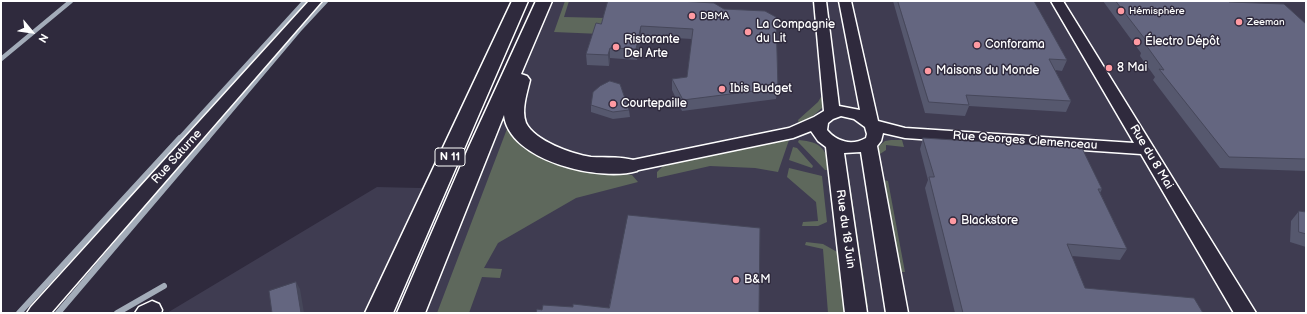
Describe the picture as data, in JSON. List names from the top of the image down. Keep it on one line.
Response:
{"streets":{"highway":["N 11"],"street":["Rue Georges Clemenceau","Rue Saturne","Rue du 8 Mai","Rue du 18 Juin"]},"crossings":[["Rue Georges Clemenceau","Rue du 8 Mai"],["Rue Georges Clemenceau","Rue du 18 Juin"]],"places":["Hémisphère","DBMA","Zeeman","La Compagnie du Lit","Électro Dépôt","Conforama","Ristorante Del Arte","8 Mai","Maisons du Monde","Ibis Budget","Courtepaille","Blackstore","B&M"],"north":"bottom right"}
